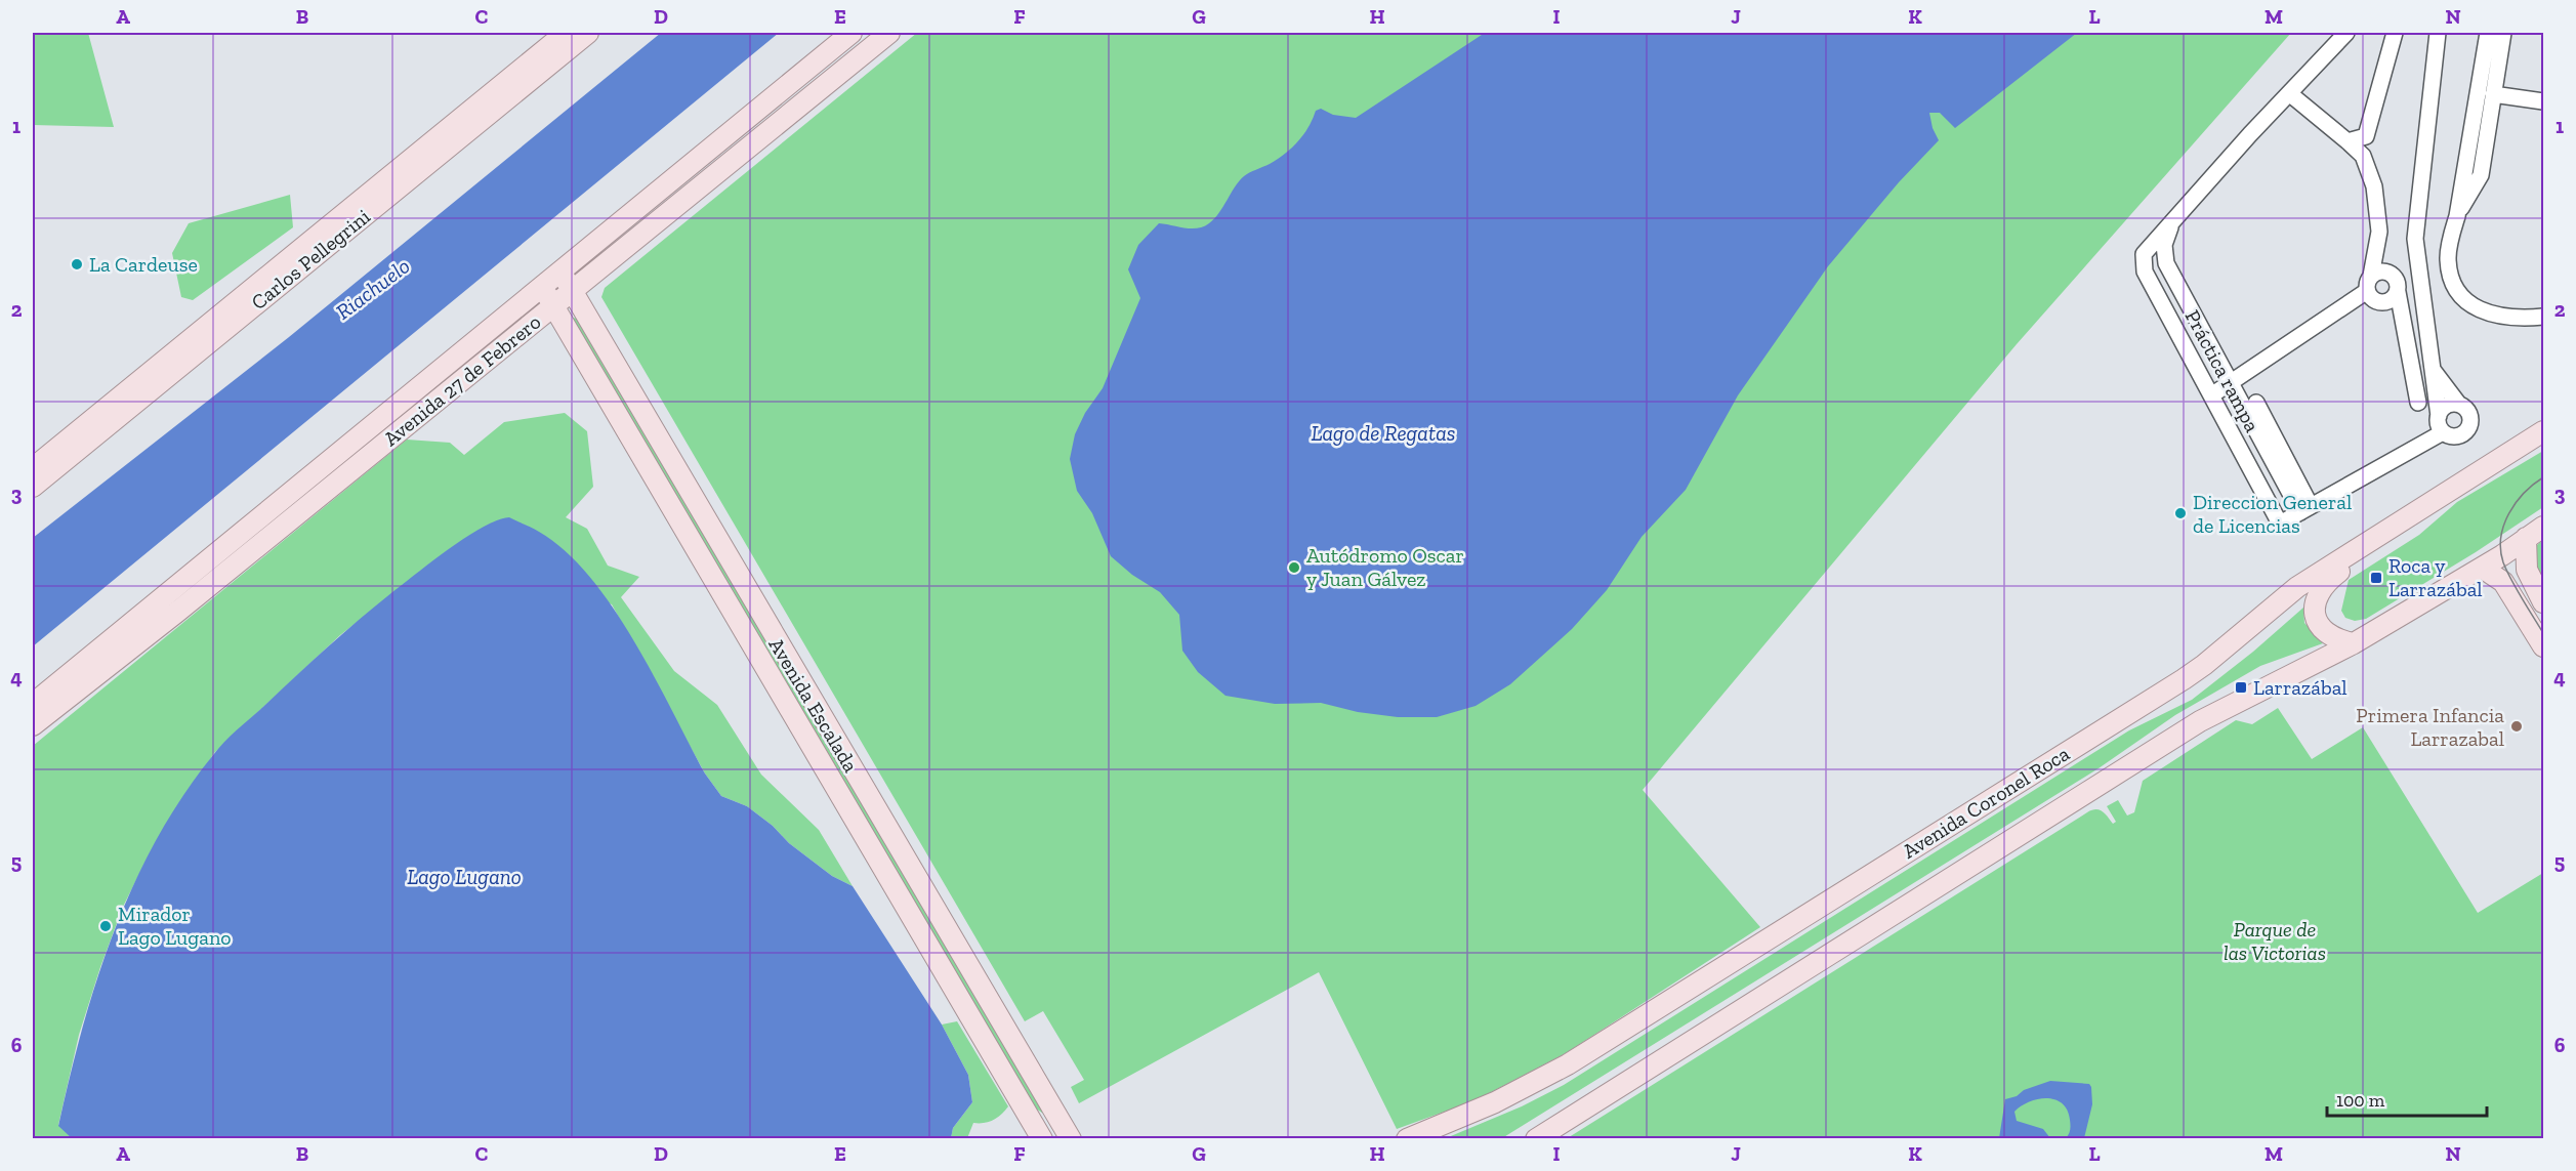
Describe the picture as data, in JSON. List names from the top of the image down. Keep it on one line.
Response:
{"streets":{"main road":["Carlos Pellegrini","Avenida 27 de Febrero","Avenida Escalada","Avenida Coronel Roca"],"street":["Práctica rampa"]},"crossings":[["Avenida 27 de Febrero","Avenida Escalada"]],"water":["Riachuelo","Lago de Regatas","Lago Lugano"],"parks":["Parque de las Victorias"],"places":{"other":["La Cardeuse","Direccion General de Licencias","Autódromo Oscar y Juan Gálvez","Primera Infancia Larrazabal","Mirador Lago Lugano"],"transit":["Roca y Larrazábal","Larrazábal"]},"scale_bar":"100 m","grid":{"columns":["A","B","C","D","E","F","G","H","I","J","K","L","M","N"],"rows":["1","2","3","4","5","6"]}}
